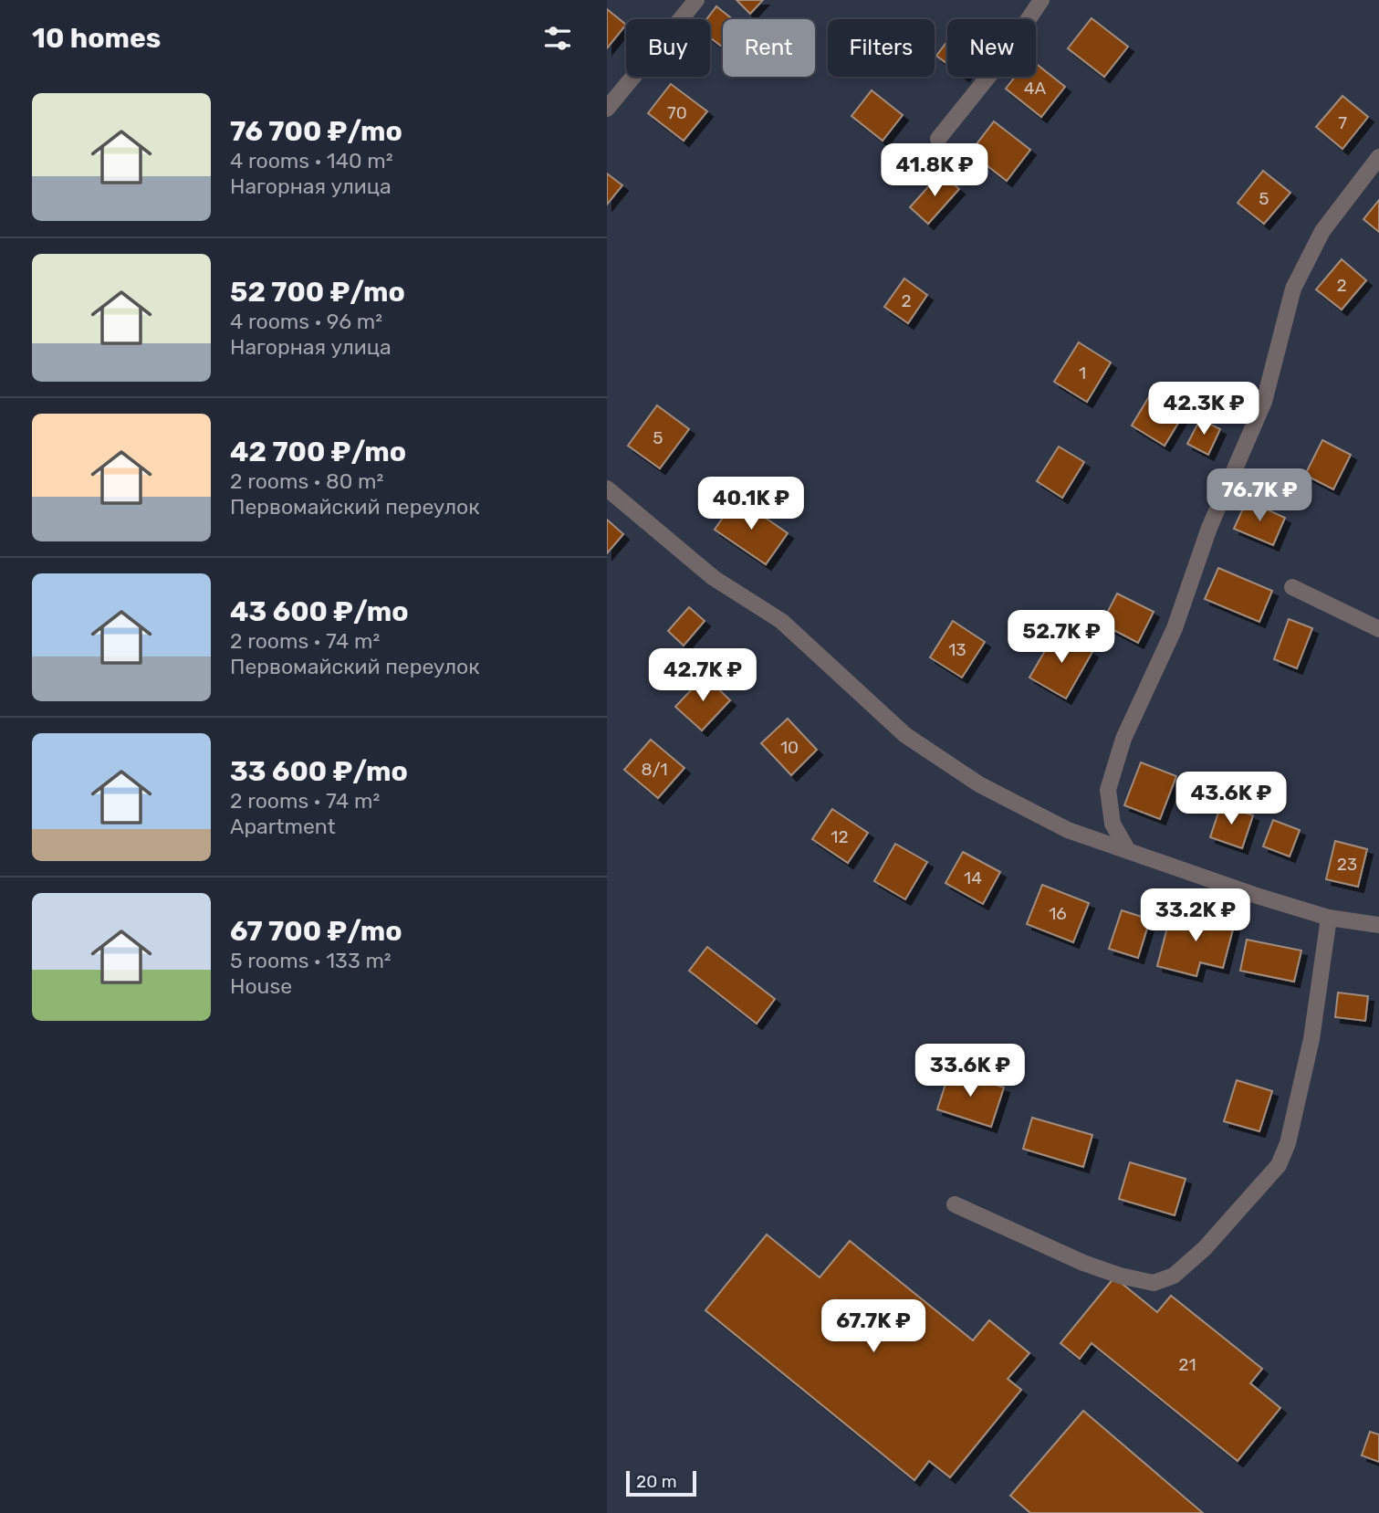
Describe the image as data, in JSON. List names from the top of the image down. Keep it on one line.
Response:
{"house_numbers":["4А","70","7","5","2","2","1","5","13","10","8/1","12","23","14","16","21"],"scale_bar":"20 m","page":{"heading":"10 homes","chip":["Buy","Rent","Filters","New"],"list":[{"name":"76 700 ₽/mo","note":"4 rooms · 140 m² · Нагорная улица"},{"name":"52 700 ₽/mo","note":"4 rooms · 96 m² · Нагорная улица"},{"name":"42 700 ₽/mo","note":"2 rooms · 80 m² · Первомайский переулок"},{"name":"43 600 ₽/mo","note":"2 rooms · 74 m² · Первомайский переулок"},{"name":"33 600 ₽/mo","note":"2 rooms · 74 m² · Apartment"},{"name":"67 700 ₽/mo","note":"5 rooms · 133 m² · House"}],"price":["41.8K ₽","42.3K ₽","76.7K ₽","40.1K ₽","52.7K ₽","42.7K ₽","43.6K ₽","33.2K ₽","33.6K ₽","67.7K ₽"],"scale":"20 m"}}
